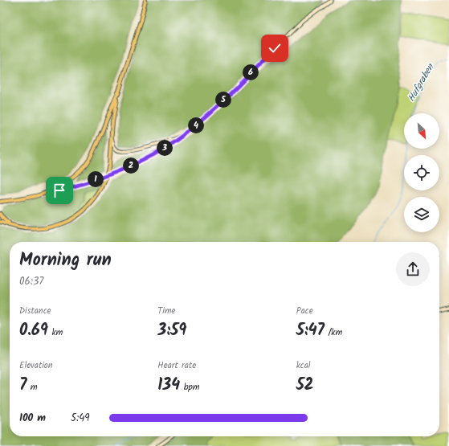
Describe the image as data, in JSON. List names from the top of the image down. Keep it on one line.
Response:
{"water":["Hufgraben"],"north":"bottom right","page":{"pins":["6","5","4","3","2","1"],"heading":["Morning run","06:37"],"stats":[["Distance","0.69 km"],["Time","3:59"],["Pace","5:47 /km"],["Elevation","7 m"],["Heart rate","134 bpm"],["kcal","52"]],"list":[{"name":"100 m","note":"5:49"}]}}
